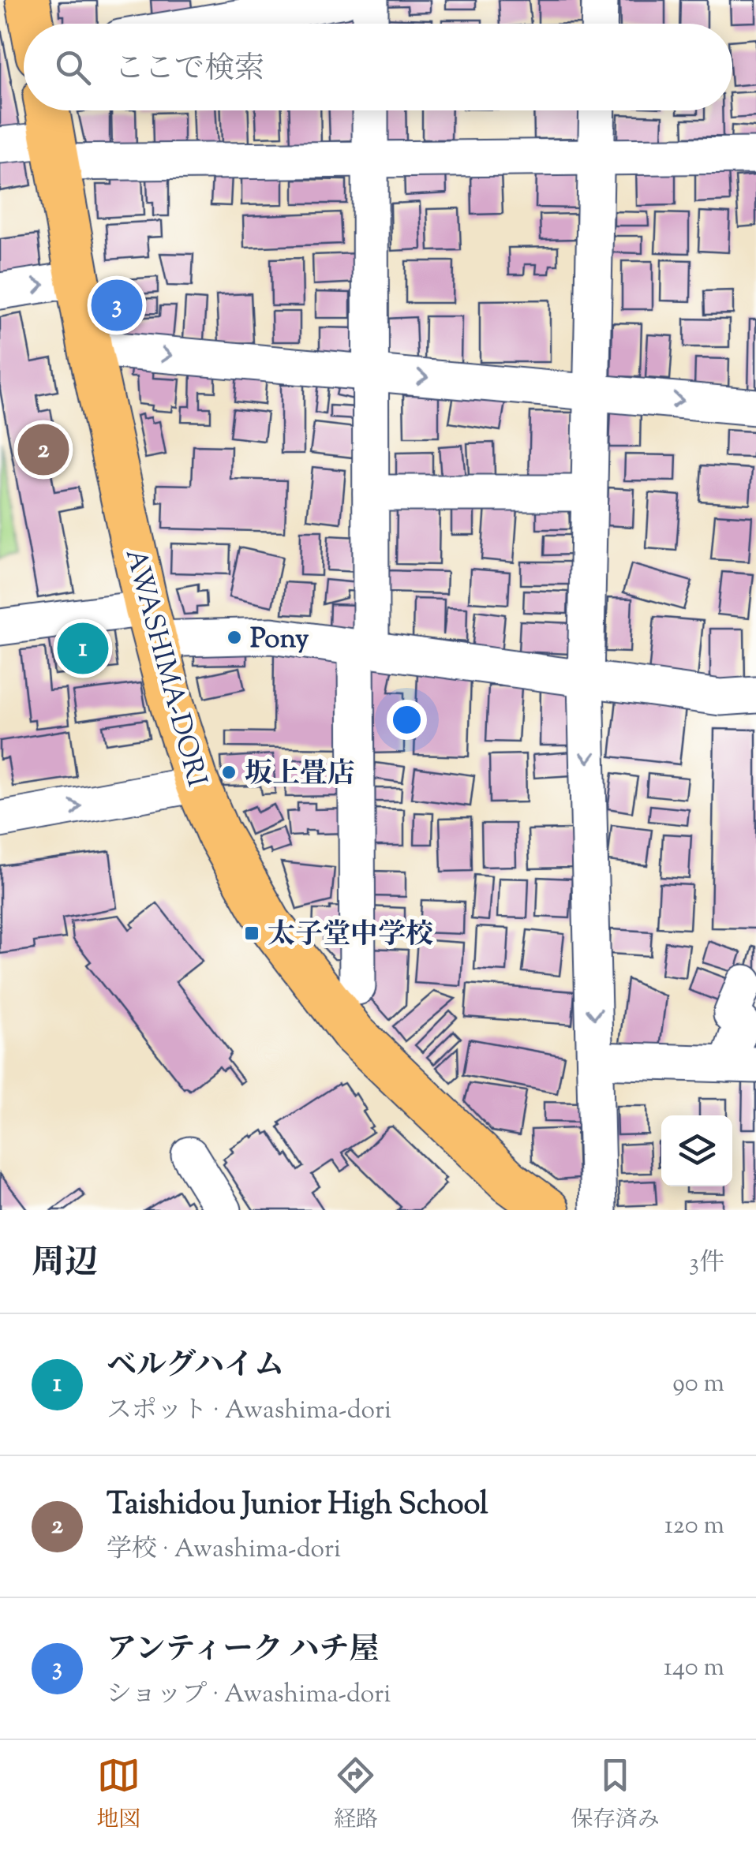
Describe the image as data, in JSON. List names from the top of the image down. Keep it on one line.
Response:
{"streets":{"main road":["AWASHIMA-DORI"]},"places":{"other":["Pony","坂上畳店"],"transit":["太子堂中学校"]},"page":{"search":"ここで検索","pins":["3","2","1"],"heading":["周辺","3件"],"list":[{"mark":"1","name":"ベルグハイム","note":"スポット · Awashima-dori","value":"90 m"},{"mark":"2","name":"Taishidou Junior High School","note":"学校 · Awashima-dori","value":"120 m"},{"mark":"3","name":"アンティーク ハチ屋","note":"ショップ · Awashima-dori","value":"140 m"}],"nav":["地図","経路","保存済み"]}}
